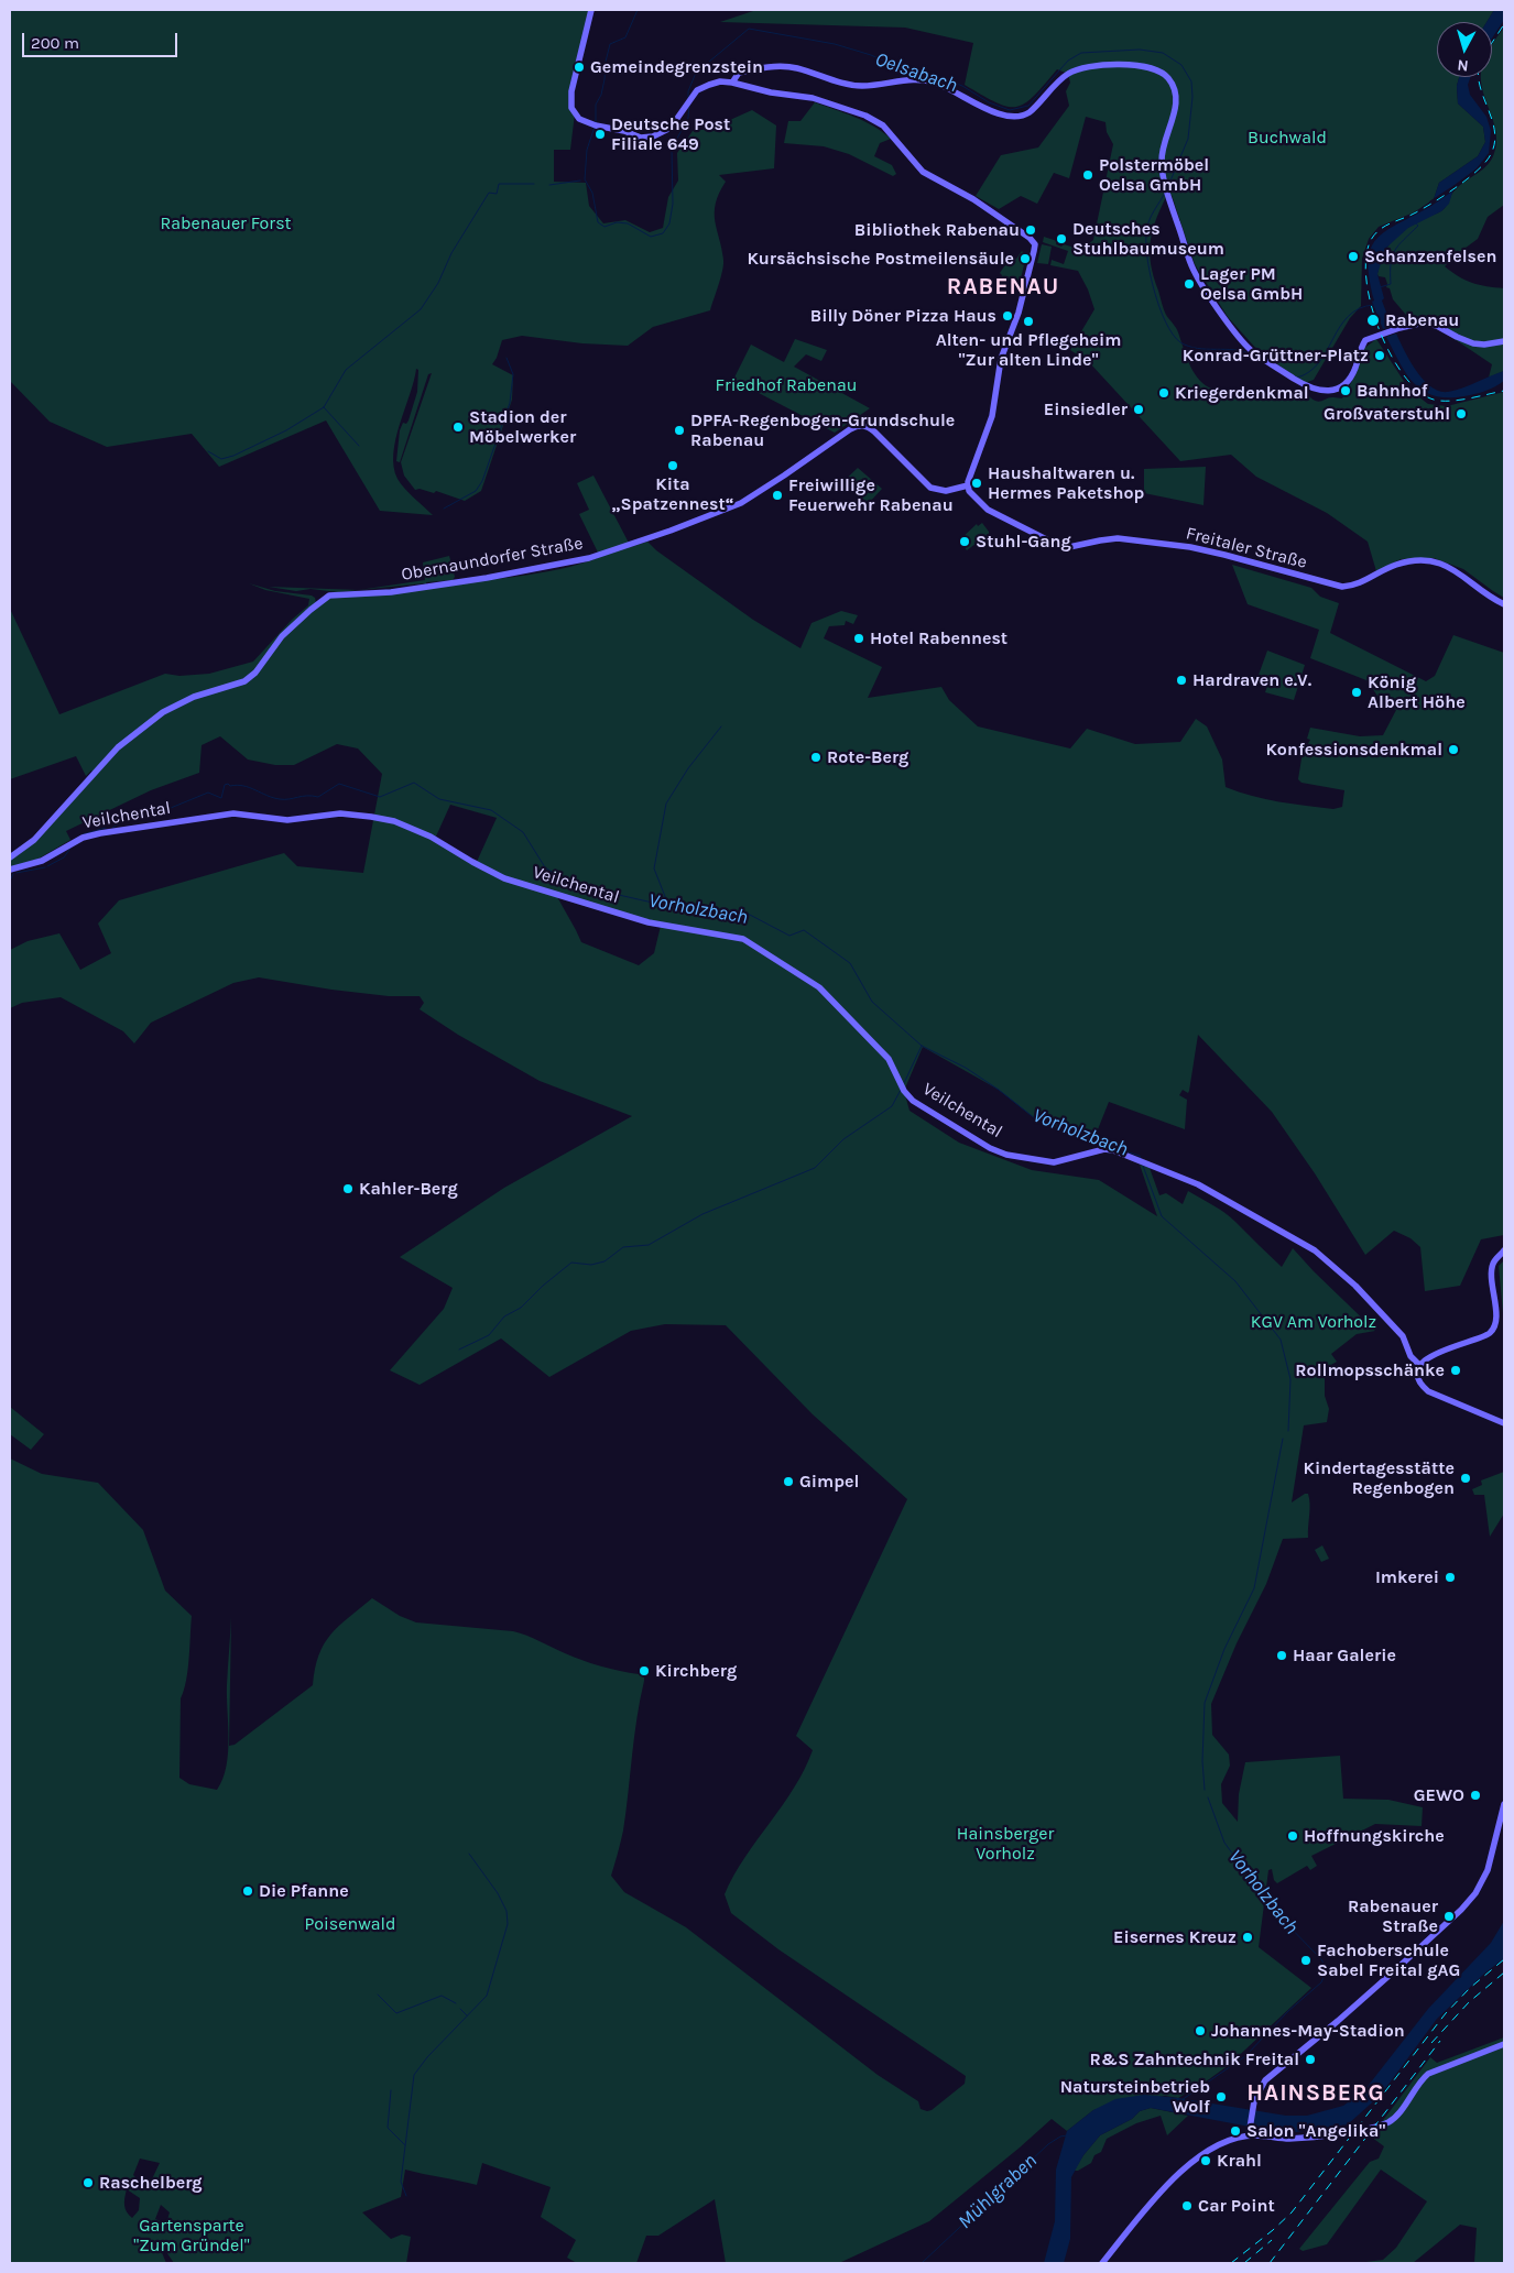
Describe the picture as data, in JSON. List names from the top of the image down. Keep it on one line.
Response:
{"streets":{"street":["Freitaler Straße","Obernaundorfer Straße","Veilchental"]},"crossings":[["Freitaler Straße","Obernaundorfer Straße"]],"districts":["RABENAU","HAINSBERG"],"water":["Oelsabach","Vorholzbach","Mühlgraben"],"parks":["Buchwald","Rabenauer Forst","Friedhof Rabenau","KGV Am Vorholz","Hainsberger Vorholz","Poisenwald","Gartensparte \"Zum Gründel\""],"places":["Gemeindegrenzstein","Deutsche Post Filiale 649","Polstermöbel Oelsa GmbH","Bibliothek Rabenau","Deutsches Stuhlbaumuseum","Schanzenfelsen","Kursächsische Postmeilensäule","Lager PM Oelsa GmbH","Billy Döner Pizza Haus","Rabenau","Alten- und Pflegeheim \"Zur alten Linde\"","Konrad-Grüttner-Platz","Bahnhof","Kriegerdenkmal","Einsiedler","Großvaterstuhl","Stadion der Möbelwerker","DPFA-Regenbogen-Grundschule Rabenau","Kita „Spatzennest“","Haushaltwaren u. Hermes Paketshop","Freiwillige Feuerwehr Rabenau","Stuhl-Gang","Hotel Rabennest","Hardraven e.V.","König Albert Höhe","Konfessionsdenkmal","Rote-Berg","Kahler-Berg","Rollmopsschänke","Kindertagesstätte Regenbogen","Gimpel","Imkerei","Haar Galerie","Kirchberg","GEWO","Hoffnungskirche","Die Pfanne","Rabenauer Straße","Eisernes Kreuz","Fachoberschule Sabel Freital gAG","Johannes-May-Stadion","R&S Zahntechnik Freital","Natursteinbetrieb Wolf","Salon \"Angelika\"","Krahl","Raschelberg","Car Point"],"scale_bar":"200 m","north":"bottom"}
